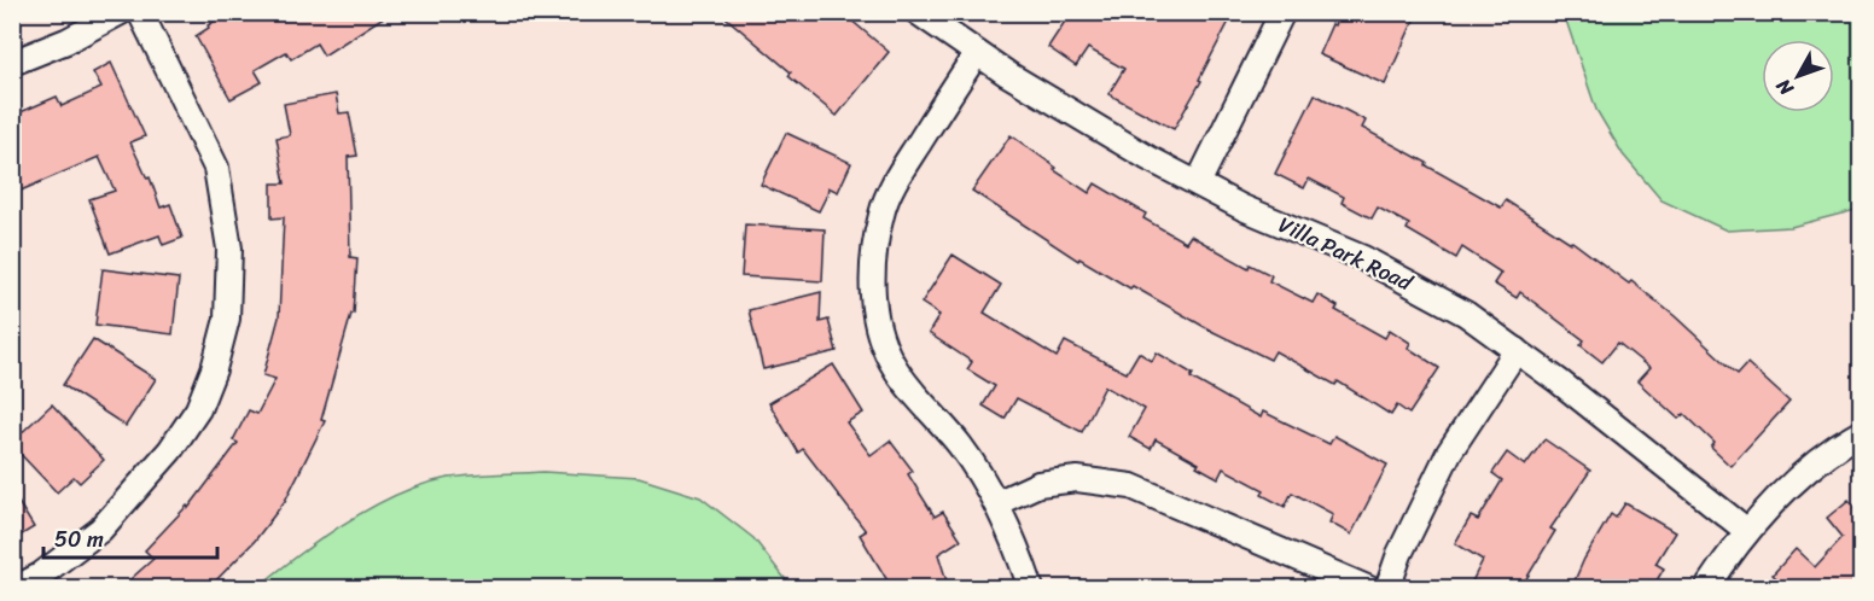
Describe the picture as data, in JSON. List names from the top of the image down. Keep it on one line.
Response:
{"streets":{"street":["Villa Park Road"]},"scale_bar":"50 m","north":"bottom left"}
